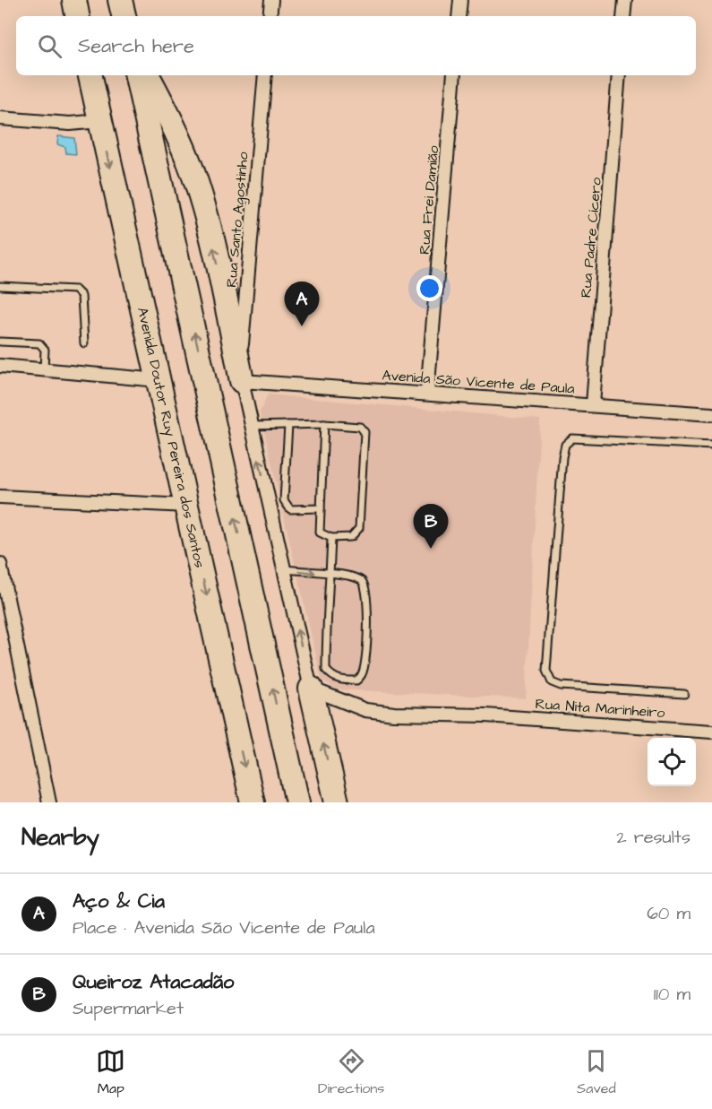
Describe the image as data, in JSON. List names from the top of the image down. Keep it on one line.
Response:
{"streets":{"highway":["Avenida Doutor Ruy Pereira dos Santos"],"street":["Rua Frei Damião","Rua Santo Agostinho","Rua Padre Cícero","Avenida São Vicente de Paula","Rua Nita Marinheiro"]},"crossings":[["Rua Frei Damião","Avenida São Vicente de Paula"],["Rua Santo Agostinho","Avenida São Vicente de Paula"],["Rua Santo Agostinho","Rua Nita Marinheiro"],["Rua Padre Cícero","Avenida São Vicente de Paula"]],"one_way":["Rua Santo Agostinho"],"page":{"search":"Search here","pins":["A","B"],"heading":["Nearby","2 results"],"list":[{"mark":"A","name":"Aço & Cia","note":"Place · Avenida São Vicente de Paula","value":"60 m"},{"mark":"B","name":"Queiroz Atacadão","note":"Supermarket","value":"110 m"}],"nav":["Map","Directions","Saved"]}}
